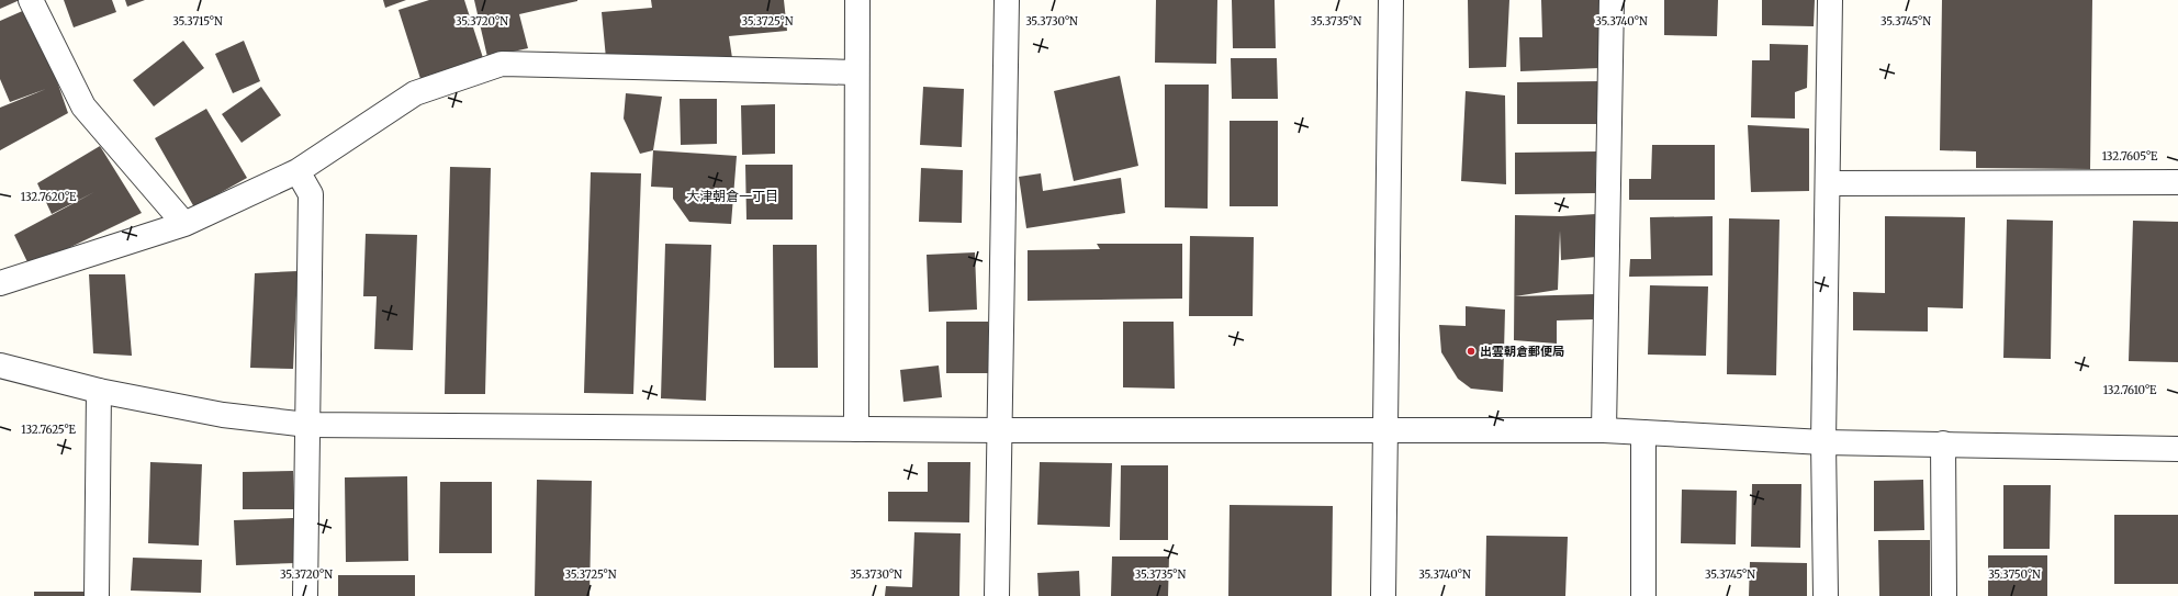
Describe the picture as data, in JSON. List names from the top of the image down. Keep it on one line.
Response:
{"districts":["大津朝倉一丁目"],"places":["出雲朝倉郵便局"],"coordinates":["35.3715°N","35.3720°N","35.3725°N","35.3730°N","35.3735°N","35.3740°N","35.3745°N","132.7605°E","132.7620°E","132.7610°E","132.7625°E","35.3750°N"]}
